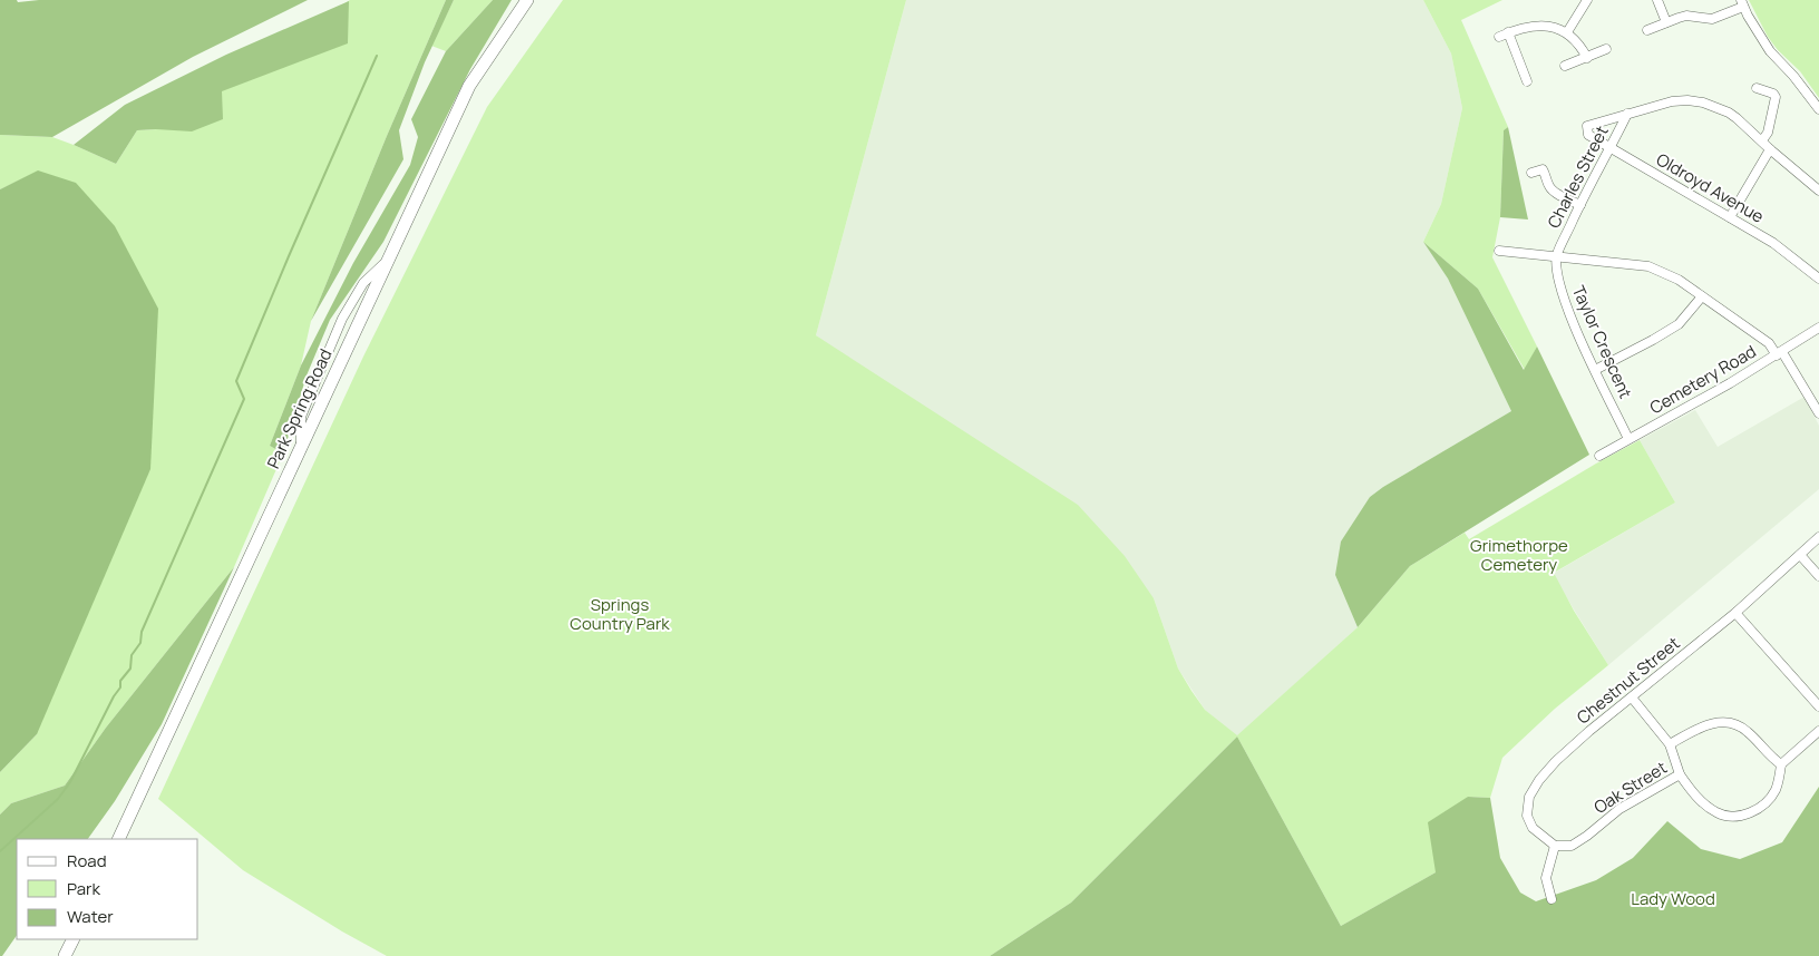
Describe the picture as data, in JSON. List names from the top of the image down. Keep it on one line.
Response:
{"streets":{"main road":["Park Spring Road"],"street":["Charles Street","Oldroyd Avenue","Taylor Crescent","Cemetery Road","Chestnut Street","Oak Street"]},"crossings":[["Charles Street","Oldroyd Avenue"],["Charles Street","Taylor Crescent"],["Taylor Crescent","Cemetery Road"],["Chestnut Street","Oak Street"]],"parks":["Grimethorpe Cemetery","Springs Country Park","Lady Wood"],"legend":["Road","Park","Water"]}
